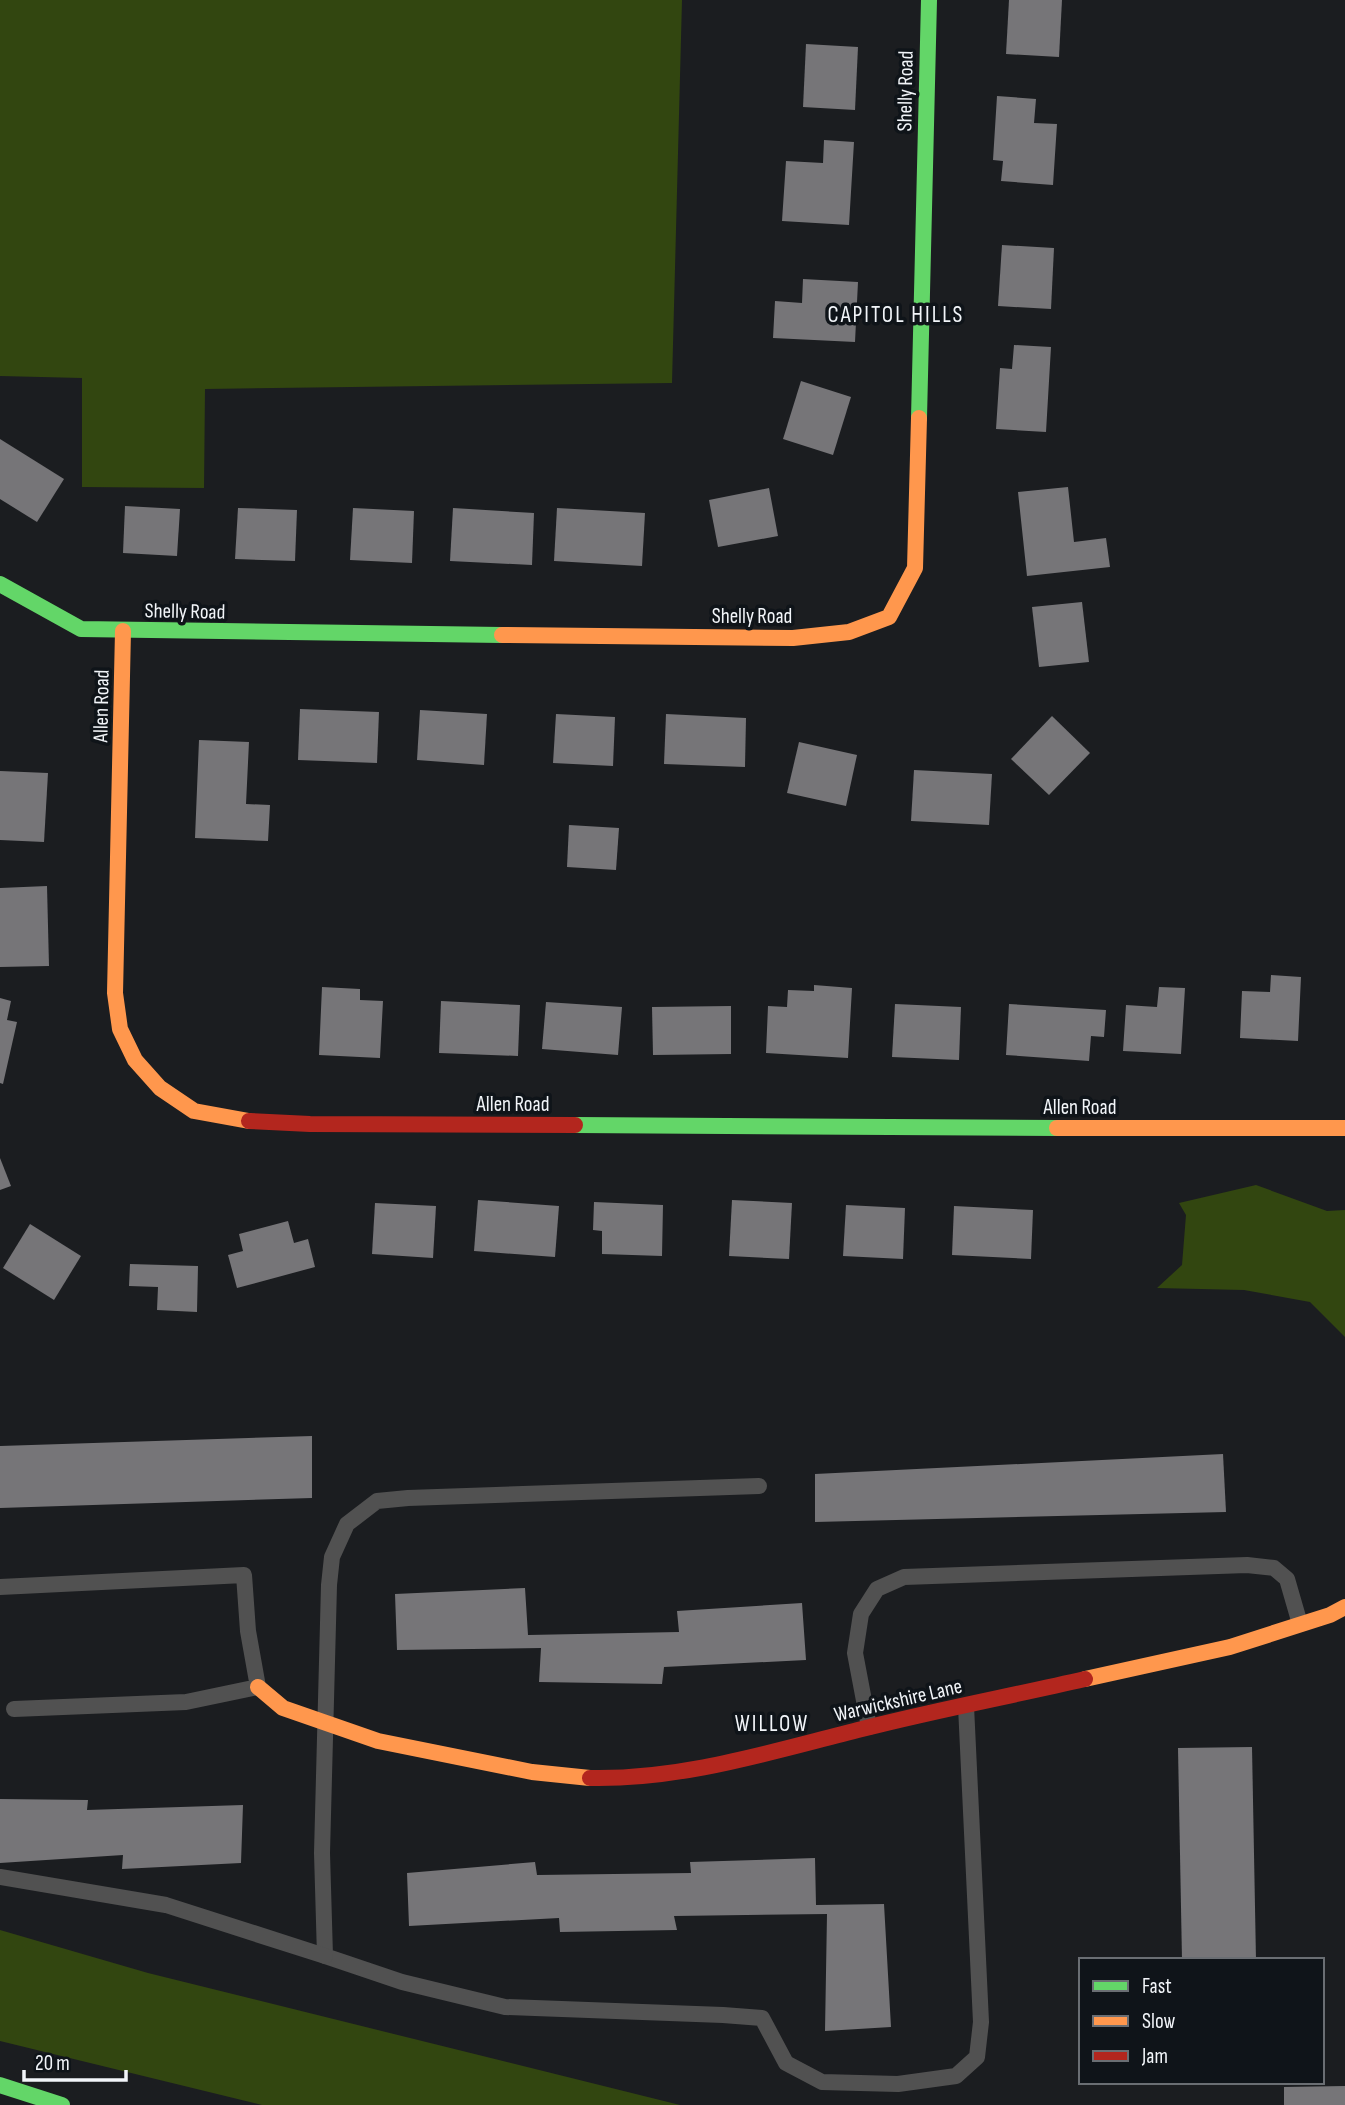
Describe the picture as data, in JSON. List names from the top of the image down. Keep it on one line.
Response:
{"streets":{"main road":["Shelly Road","Allen Road","Warwickshire Lane"]},"crossings":[["Shelly Road","Allen Road"]],"districts":["CAPITOL HILLS","WILLOW"],"legend":["Fast","Slow","Jam"],"scale_bar":"20 m"}
